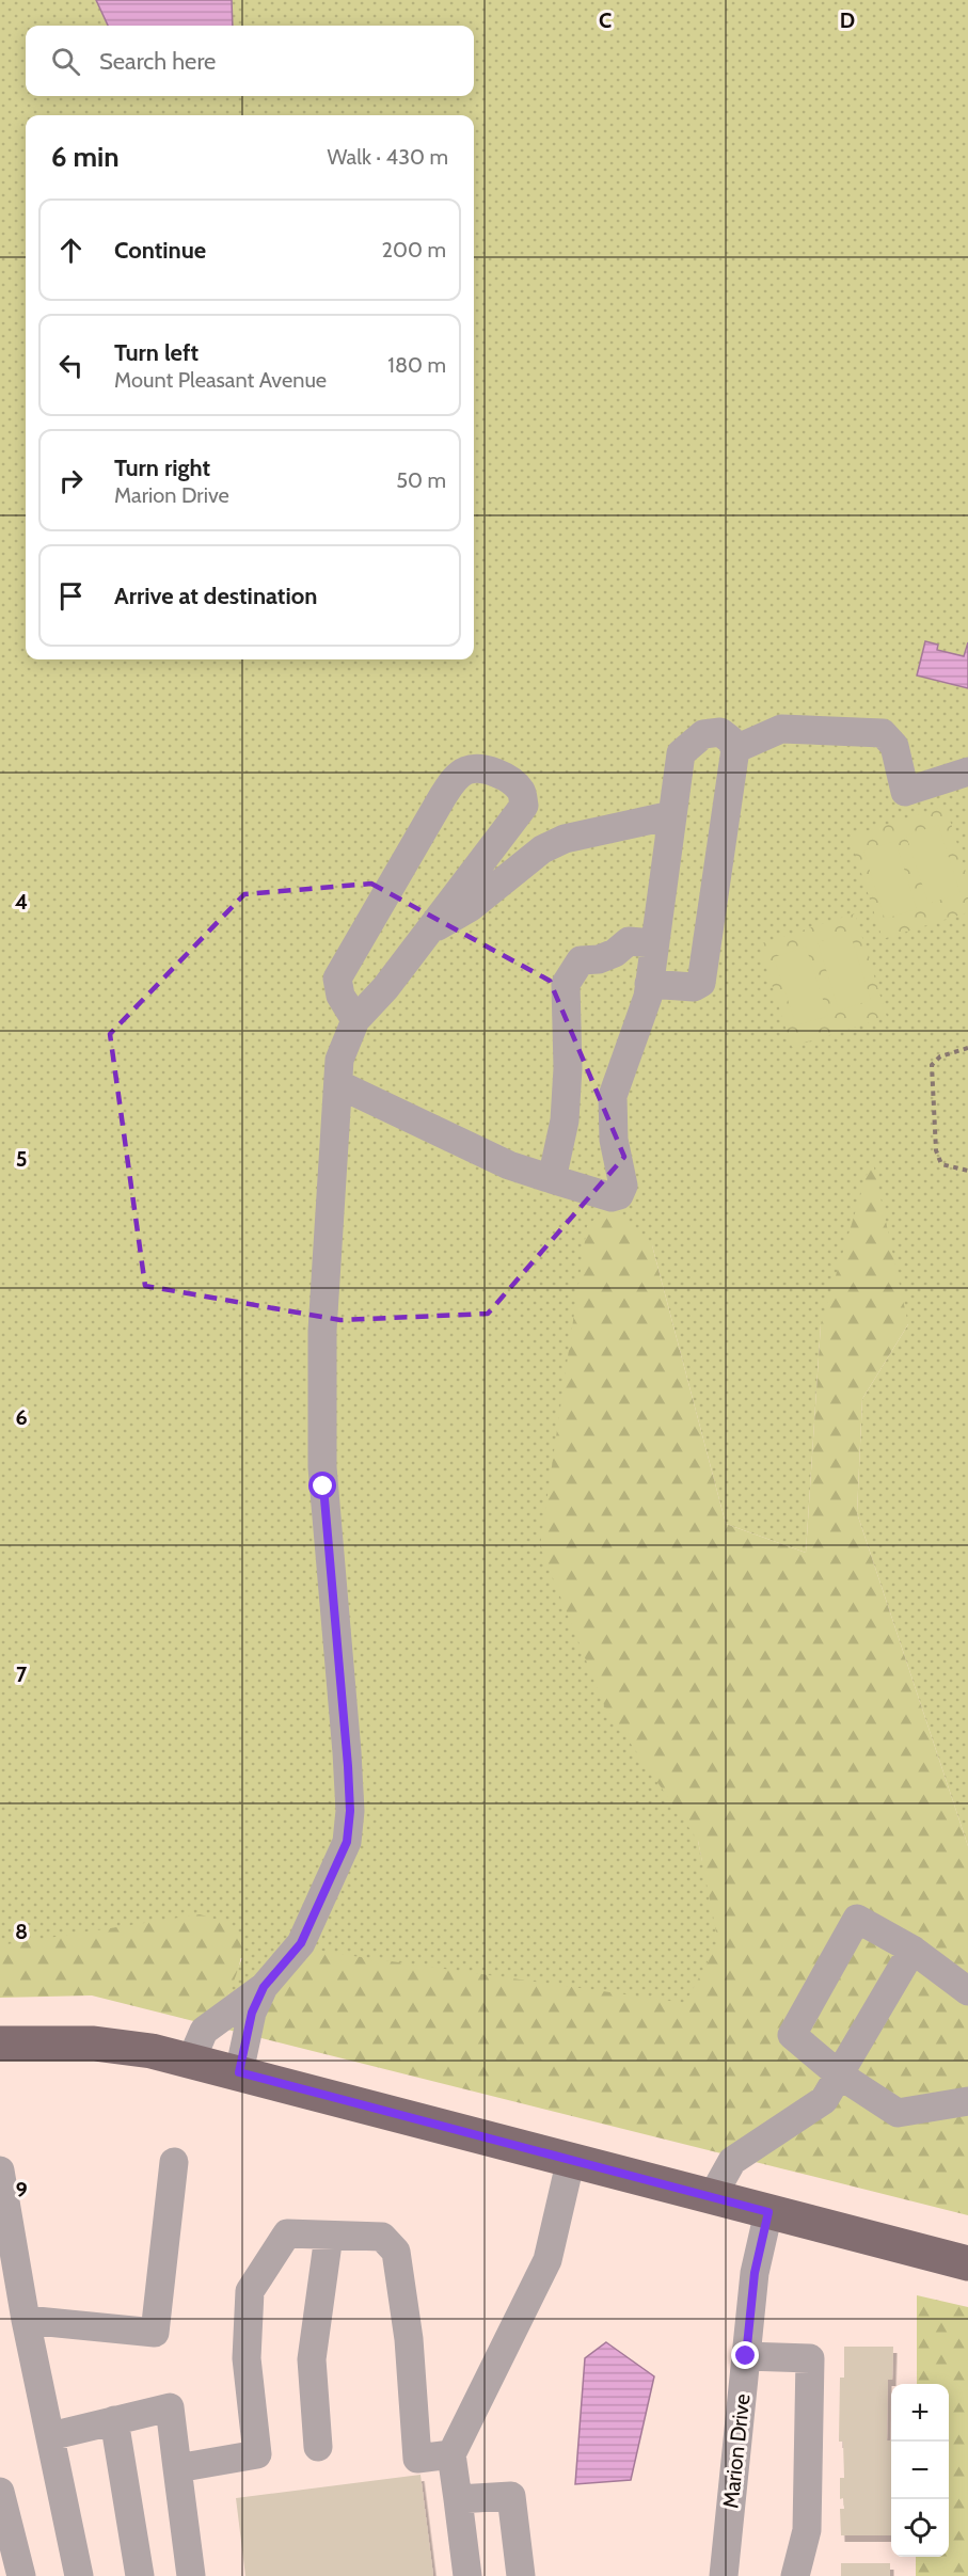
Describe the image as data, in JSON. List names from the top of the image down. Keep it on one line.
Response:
{"streets":{"street":["Marion Drive"]},"page":{"search":"Search here","heading":["6 min","Walk · 430 m"],"list":[["Continue","200 m"],["Turn left","Mount Pleasant Avenue","180 m"],["Turn right","Marion Drive","50 m"],"Arrive at destination"],"map_buttons":["+","−"]},"grid":{"columns":["C","D"],"rows":["4","5","6","7","8","9"]}}
